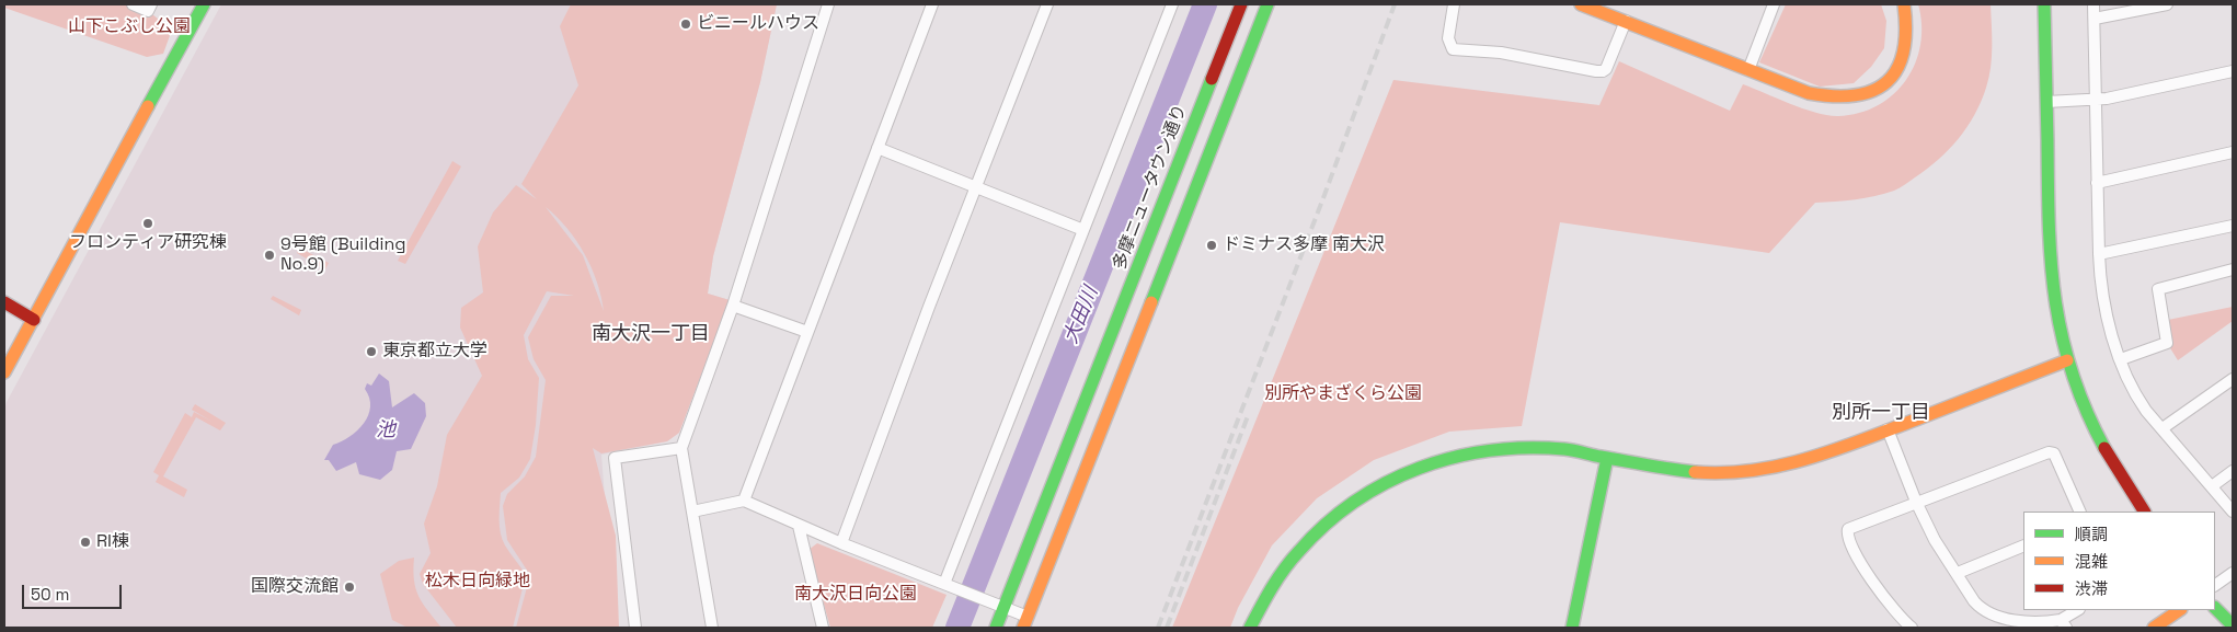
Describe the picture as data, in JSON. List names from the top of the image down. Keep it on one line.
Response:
{"streets":{"street":["多摩ニュータウン通り"]},"districts":["南大沢一丁目","別所一丁目"],"water":["大田川","池"],"parks":["山下こぶし公園","別所やまざくら公園","松木日向緑地","南大沢日向公園"],"places":["ビニールハウス","フロンティア研究棟","ドミナス多摩 南大沢","9号館 (Building No.9)","東京都立大学","RI棟","国際交流館"],"legend":["順調","混雑","渋滞"],"scale_bar":"50 m"}
